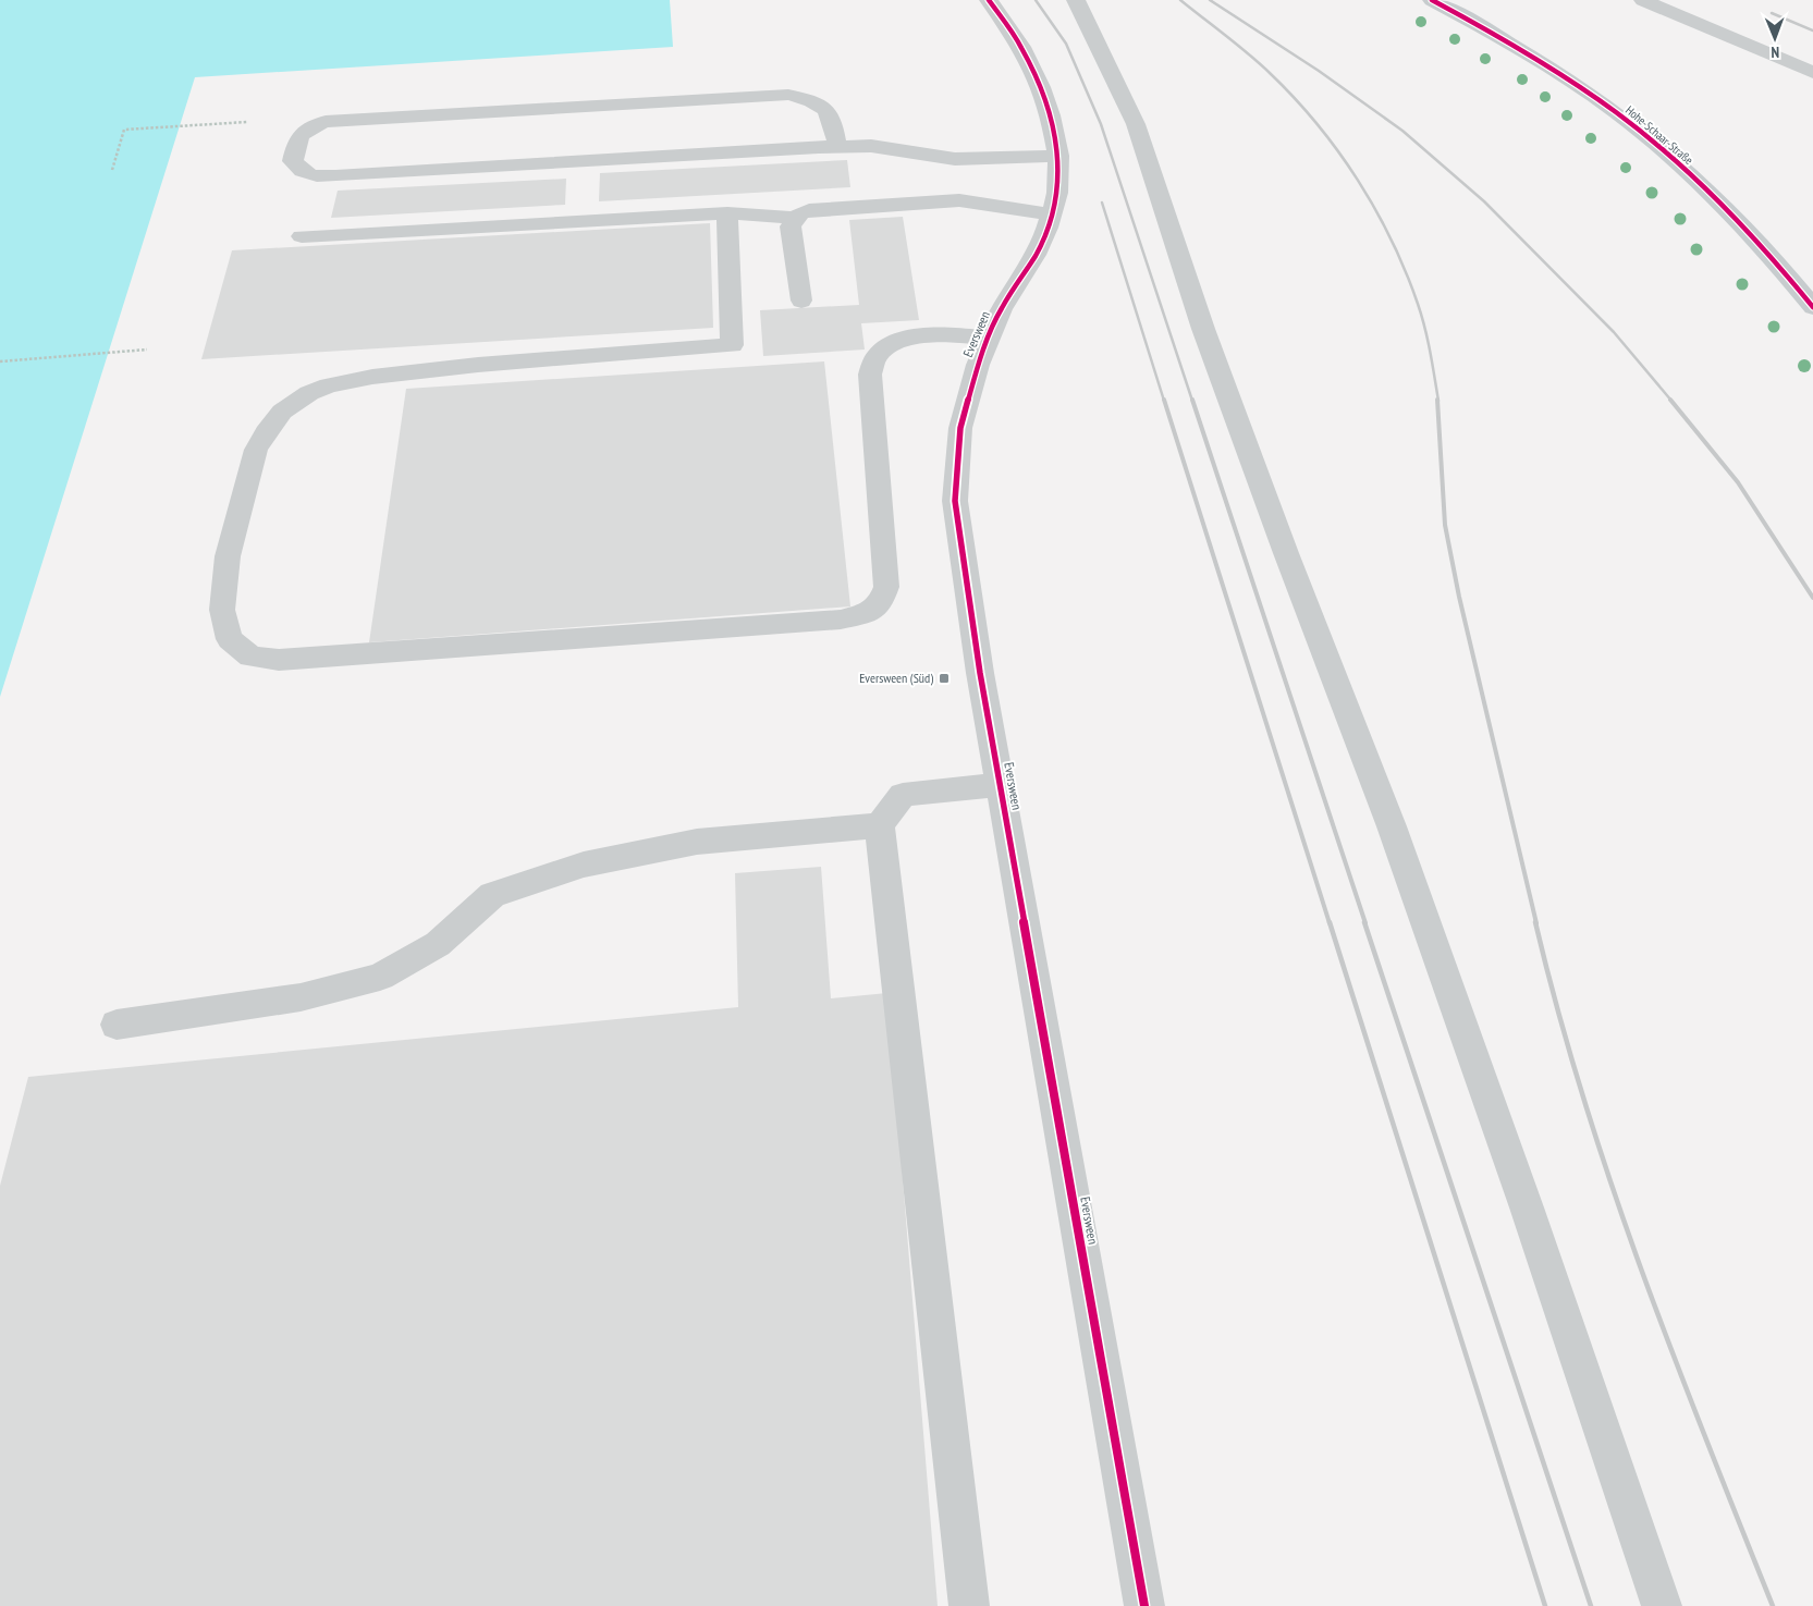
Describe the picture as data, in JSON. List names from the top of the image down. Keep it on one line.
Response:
{"streets":{"main road":["Hohe-Schaar-Straße"],"street":["Eversween"]},"places":{"transit":["Eversween (Süd)"]},"north":"bottom"}
